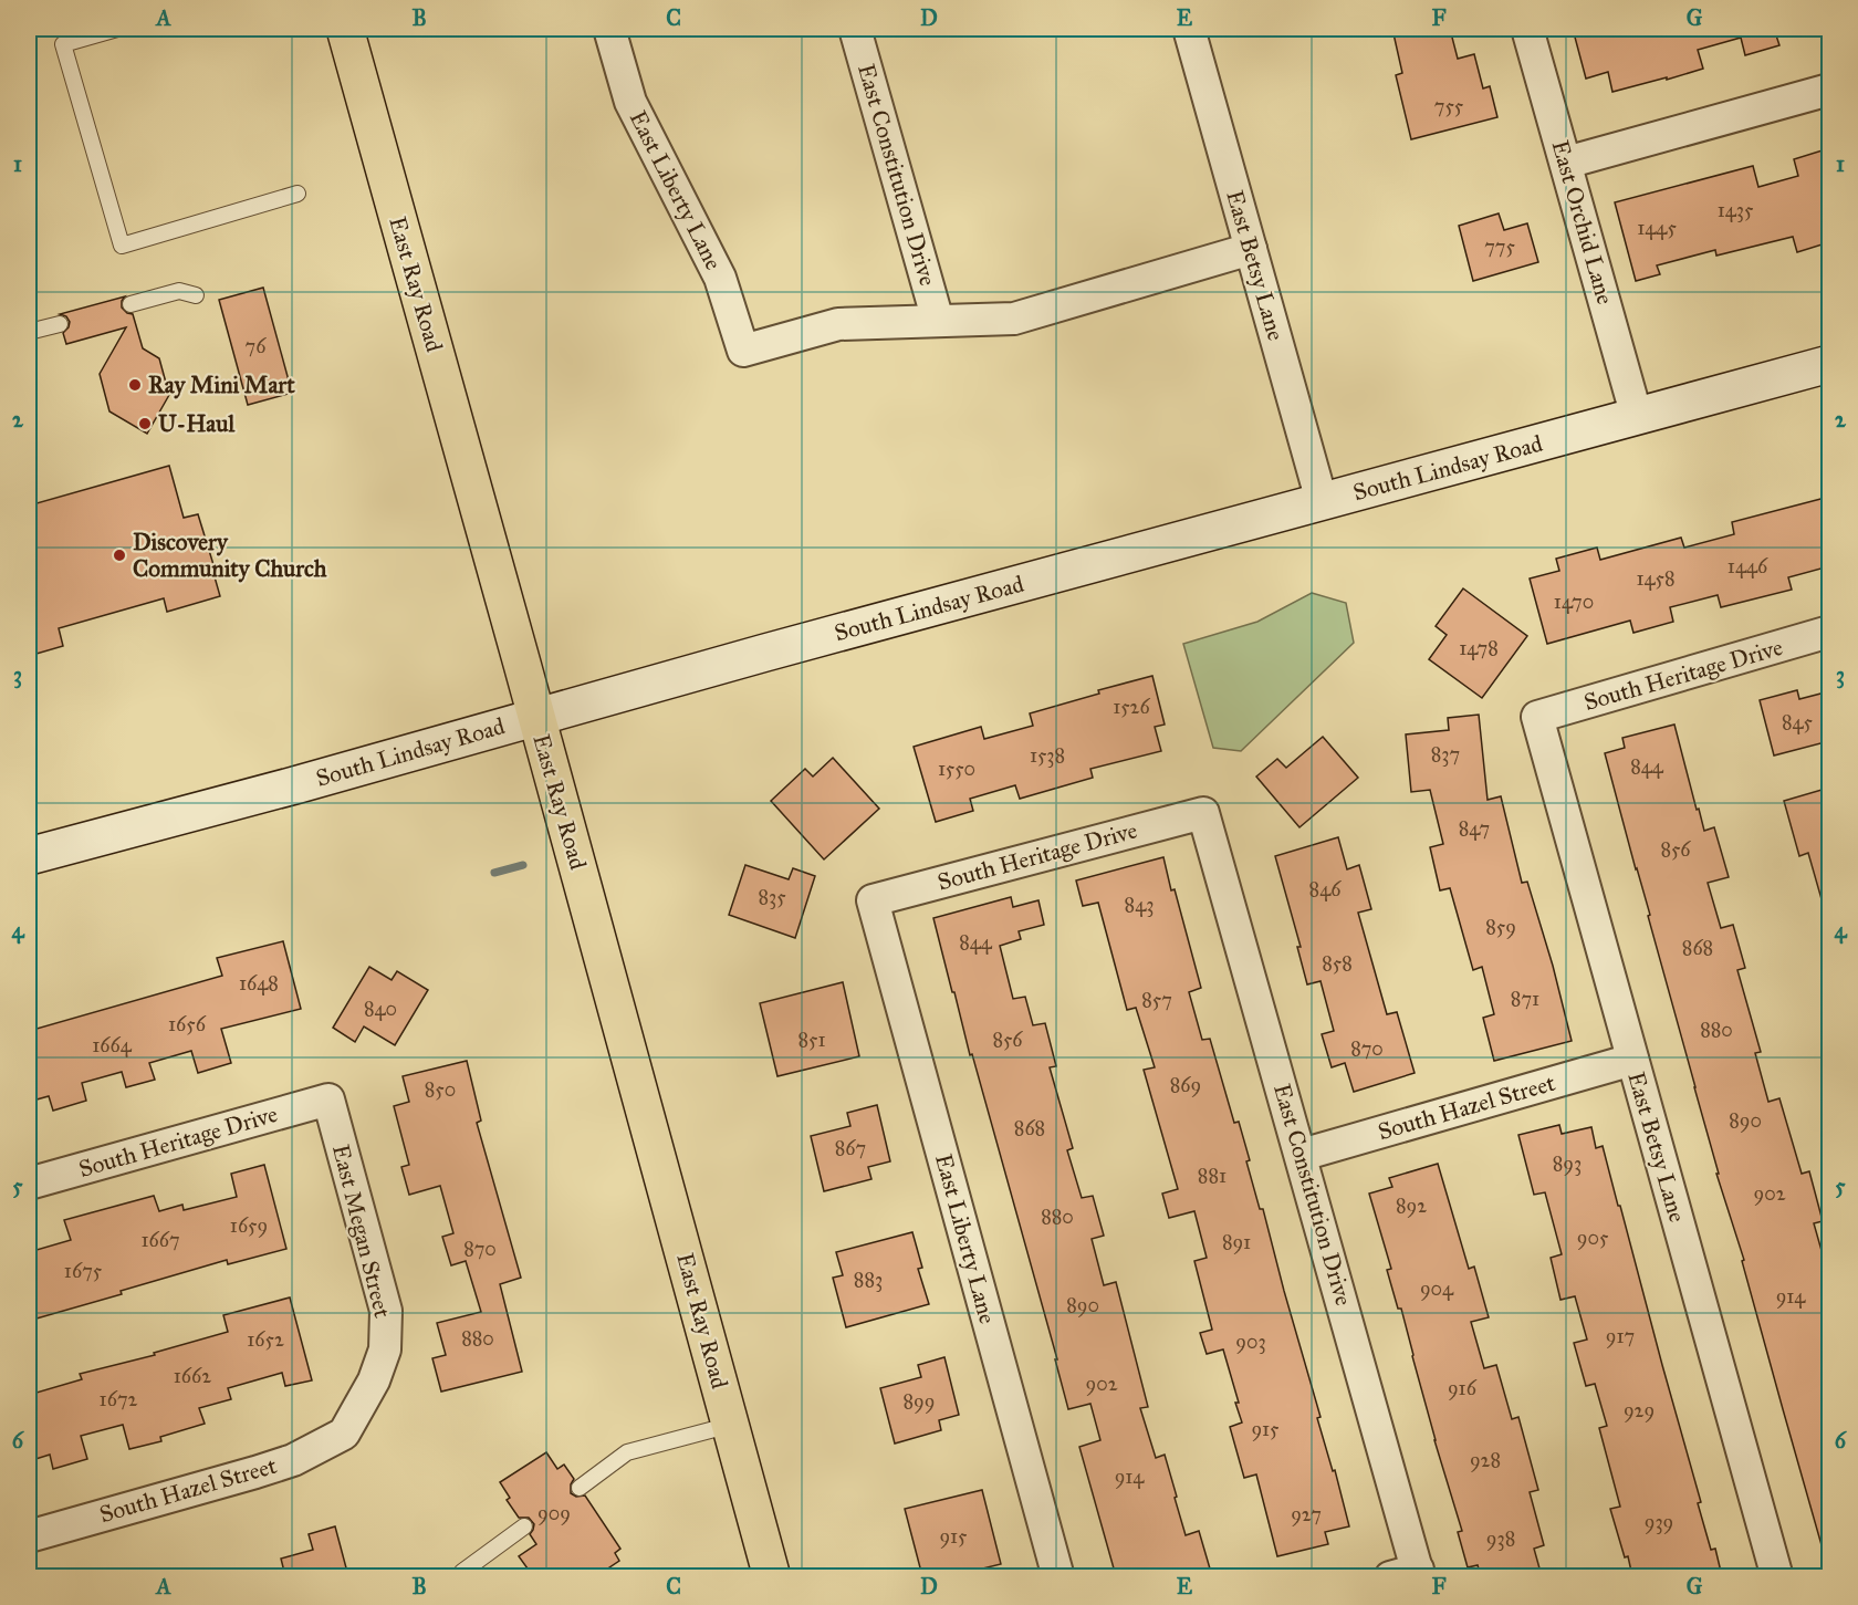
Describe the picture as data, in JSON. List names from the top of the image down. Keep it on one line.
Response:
{"streets":{"main road":["East Ray Road","South Lindsay Road"],"street":["East Constitution Drive","East Liberty Lane","East Orchid Lane","East Betsy Lane","South Heritage Drive","South Hazel Street","East Megan Street"]},"crossings":[["East Constitution Drive","East Liberty Lane"],["East Constitution Drive","South Heritage Drive"],["East Constitution Drive","South Hazel Street"],["East Liberty Lane","South Heritage Drive"],["East Orchid Lane","South Lindsay Road"],["East Betsy Lane","South Lindsay Road"],["East Betsy Lane","South Heritage Drive"],["East Betsy Lane","South Hazel Street"],["East Ray Road","South Lindsay Road"],["South Heritage Drive","East Megan Street"],["South Hazel Street","East Megan Street"]],"places":["Ray Mini Mart","U-Haul","Discovery Community Church"],"house_numbers":["755","1435","1445","775","76","1446","1458","1470","1478","1526","845","837","1538","844","1550","847","856","846","835","843","859","844","868","858","1648","871","857","840","1656","880","851","856","1664","870","869","850","890","868","867","893","881","902","892","880","1659","905","1667","891","870","1675","883","904","914","890","917","880","1652","903","1662","902","916","1672","899","929","915","928","914","909","927","939","915","938"],"grid":{"columns":["A","B","C","D","E","F","G"],"rows":["1","2","3","4","5","6"]}}
